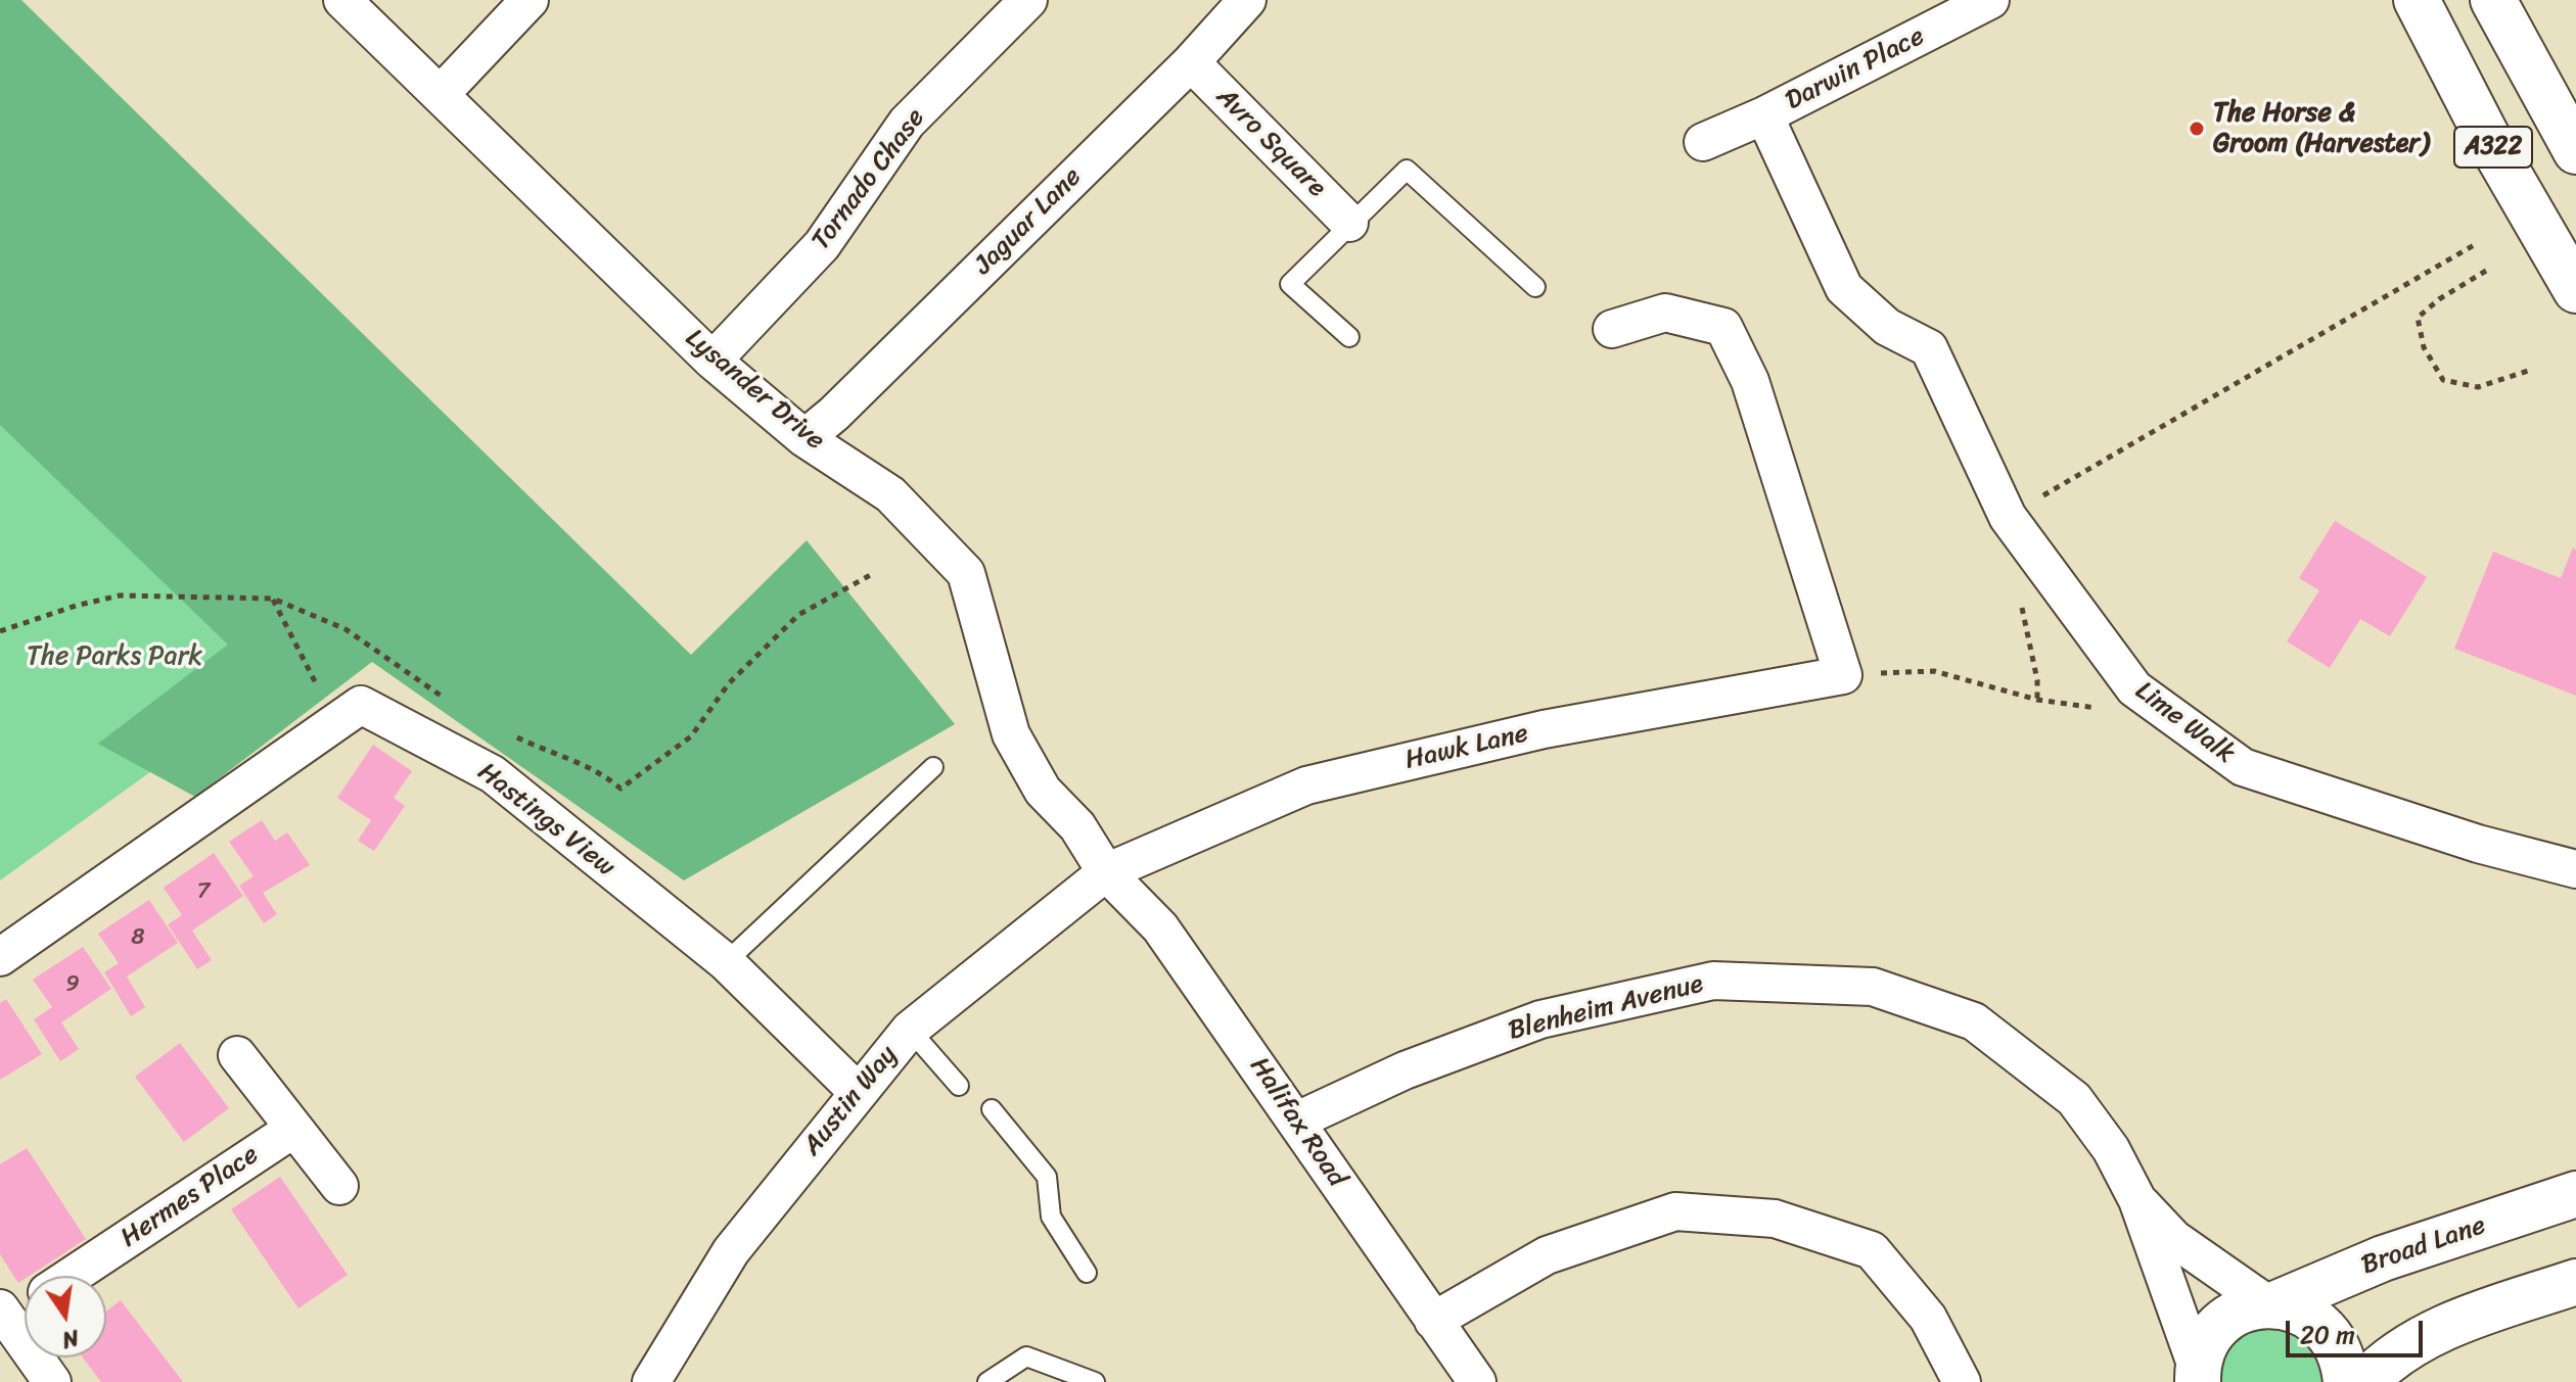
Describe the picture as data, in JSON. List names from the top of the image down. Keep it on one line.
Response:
{"streets":{"main road":["A322","Broad Lane"],"street":["Darwin Place","Avro Square","Tornado Chase","Jaguar Lane","Lysander Drive","Lime Walk","Hawk Lane","Hastings View","Blenheim Avenue","Austin Way","Halifax Road","Hermes Place"]},"crossings":[["Darwin Place","Lime Walk"],["Avro Square","Jaguar Lane"],["Tornado Chase","Lysander Drive"],["Jaguar Lane","Lysander Drive"],["Lysander Drive","Hawk Lane"],["Lysander Drive","Austin Way"],["Lysander Drive","Halifax Road"],["Hawk Lane","Austin Way"],["Hawk Lane","Halifax Road"],["Hastings View","Austin Way"],["Blenheim Avenue","Halifax Road"],["Blenheim Avenue","Broad Lane"],["Austin Way","Halifax Road"]],"parks":["The Parks Park"],"places":["The Horse & Groom (Harvester)"],"house_numbers":["7","8","9"],"scale_bar":"20 m","north":"bottom"}
